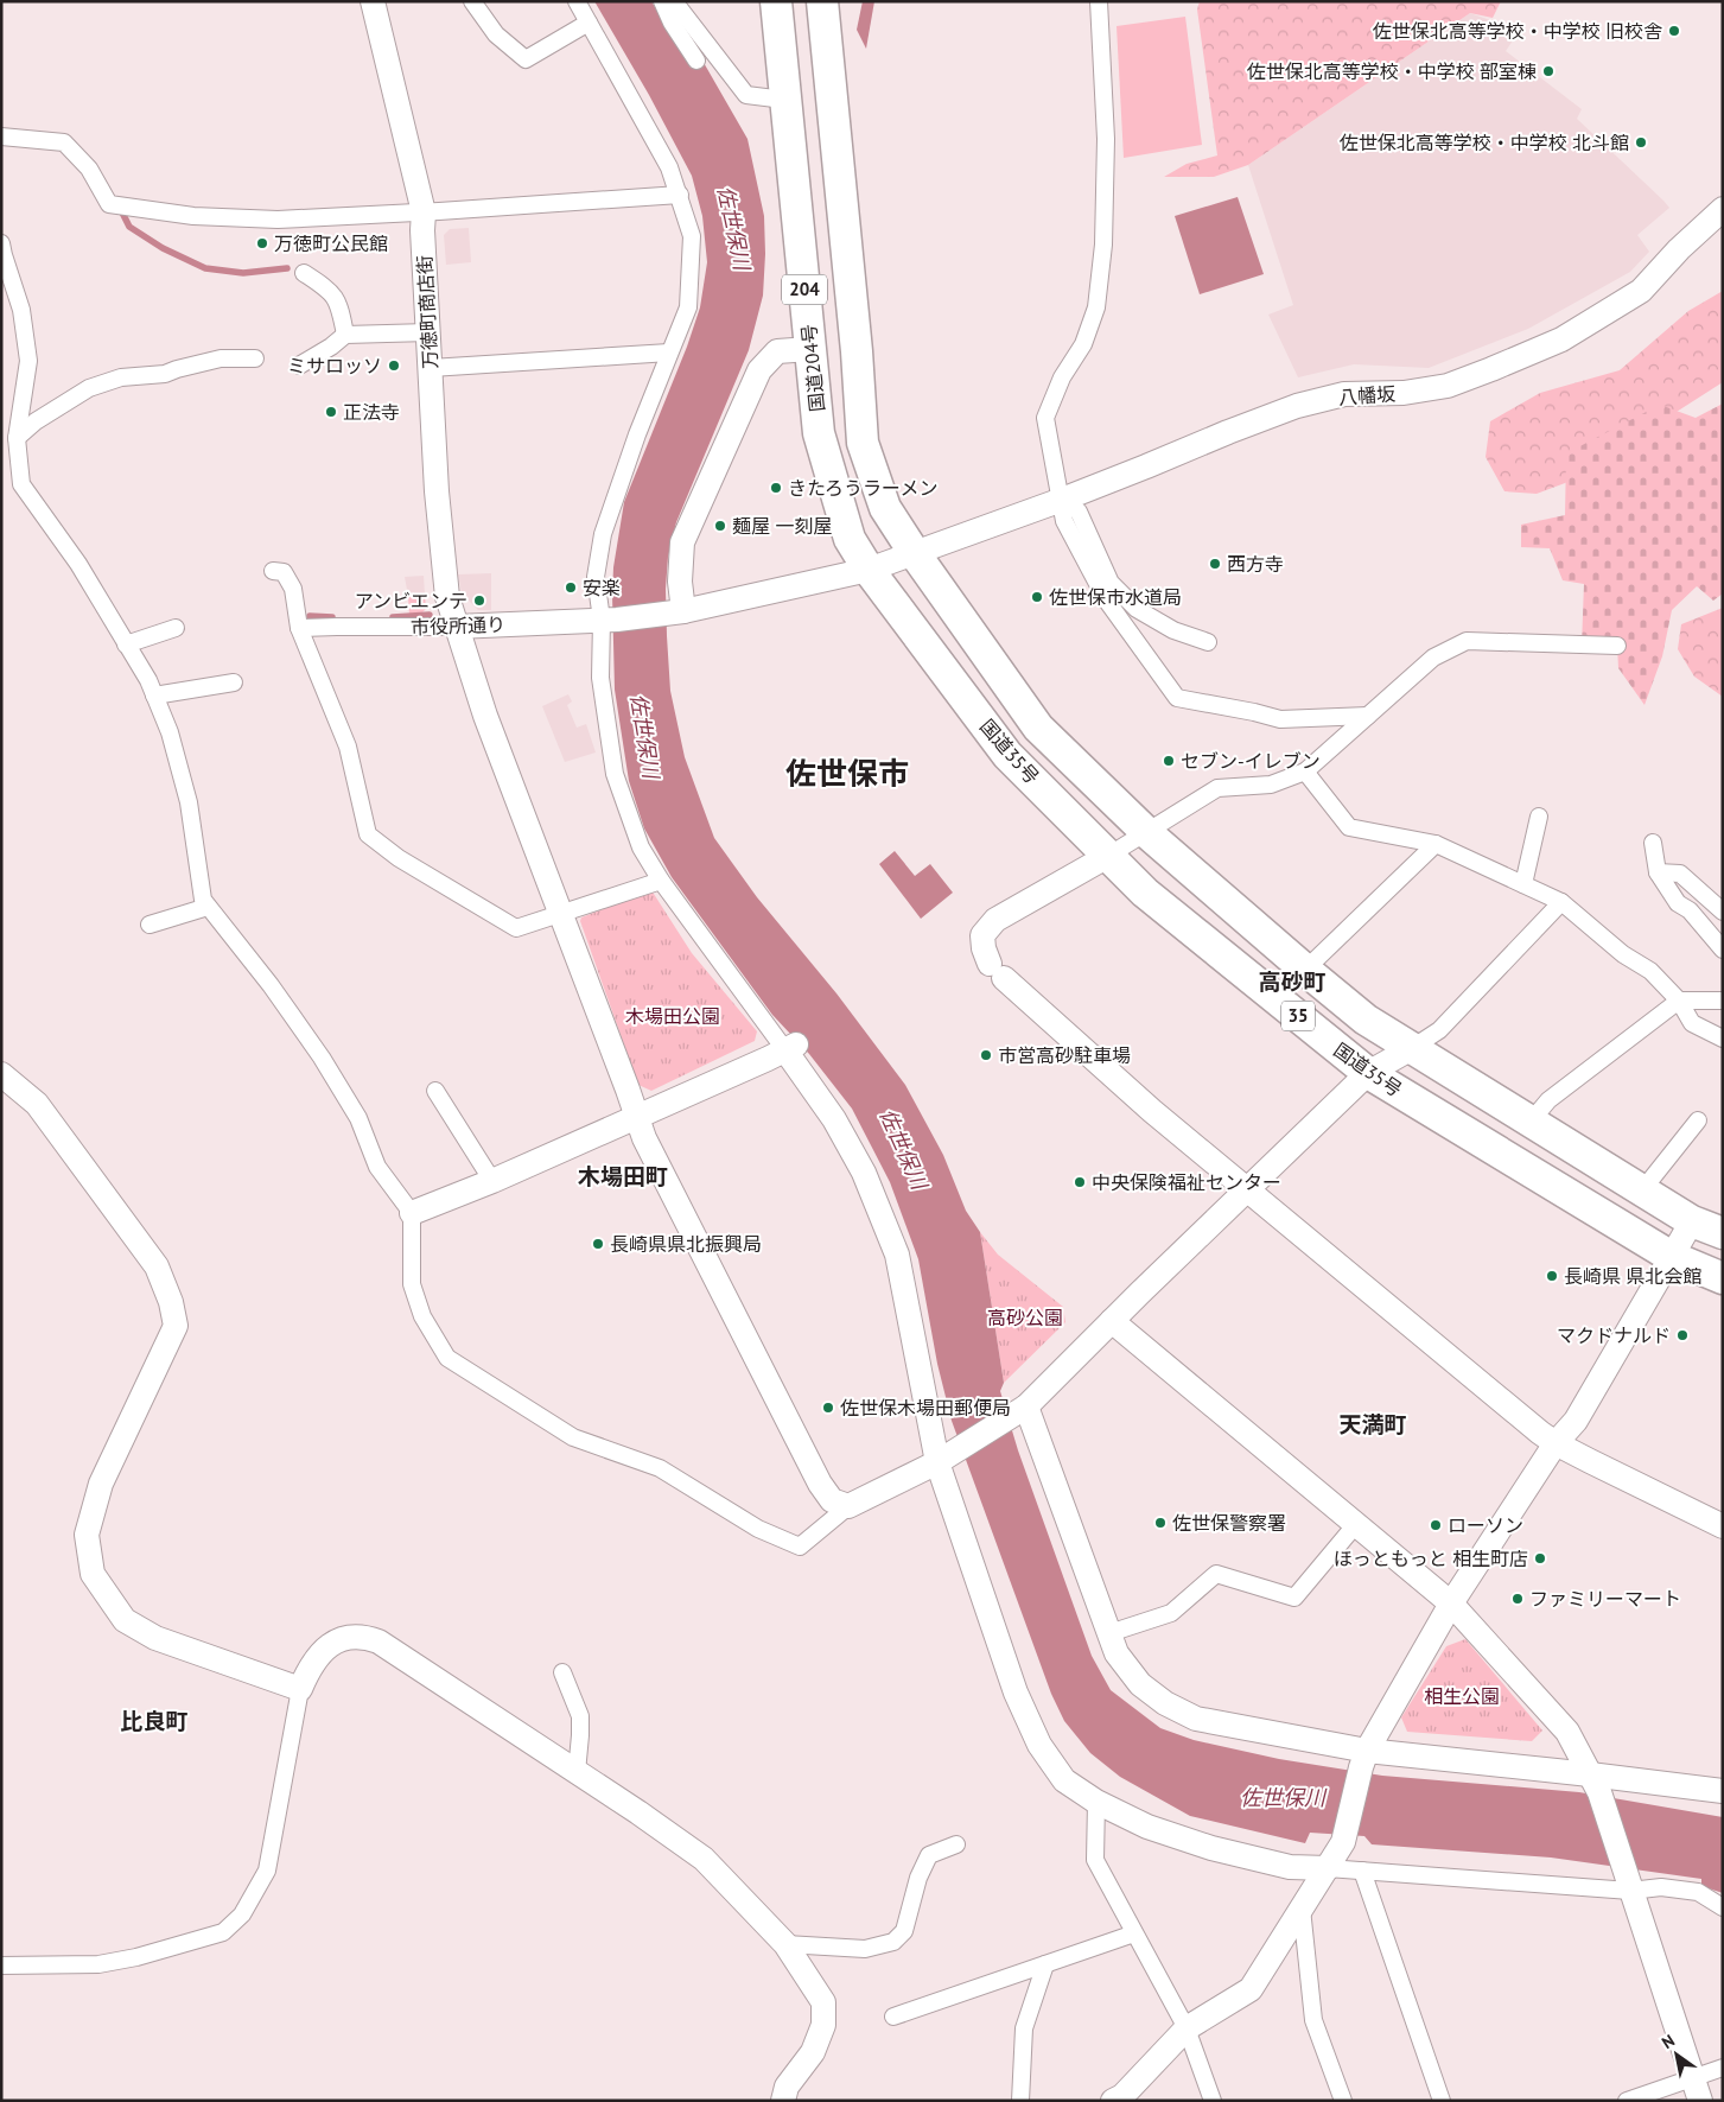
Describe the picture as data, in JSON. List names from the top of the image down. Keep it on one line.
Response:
{"streets":{"highway":["204","国道204号","国道35号","35"],"street":["万徳町商店街","八幡坂","市役所通り"]},"crossings":[["204","八幡坂"],["204","国道35号"],["万徳町商店街","市役所通り"],["国道204号","国道35号"]],"districts":["佐世保市","高砂町","木場田町","天満町","比良町"],"water":["佐世保川"],"parks":["木場田公園","高砂公園","相生公園"],"places":["佐世保北高等学校・中学校 旧校舎","佐世保北高等学校・中学校 部室棟","佐世保北高等学校・中学校 北斗館","万徳町公民館","ミサロッソ","正法寺","きたろうラーメン","麺屋 一刻屋","西方寺","安楽","佐世保市水道局","アンビエンテ","セブン-イレブン","市営高砂駐車場","中央保険福祉センター","長崎県県北振興局","長崎県 県北会館","マクドナルド","佐世保木場田郵便局","佐世保警察署","ローソン","ほっともっと 相生町店","ファミリーマート"],"north":"top left"}
